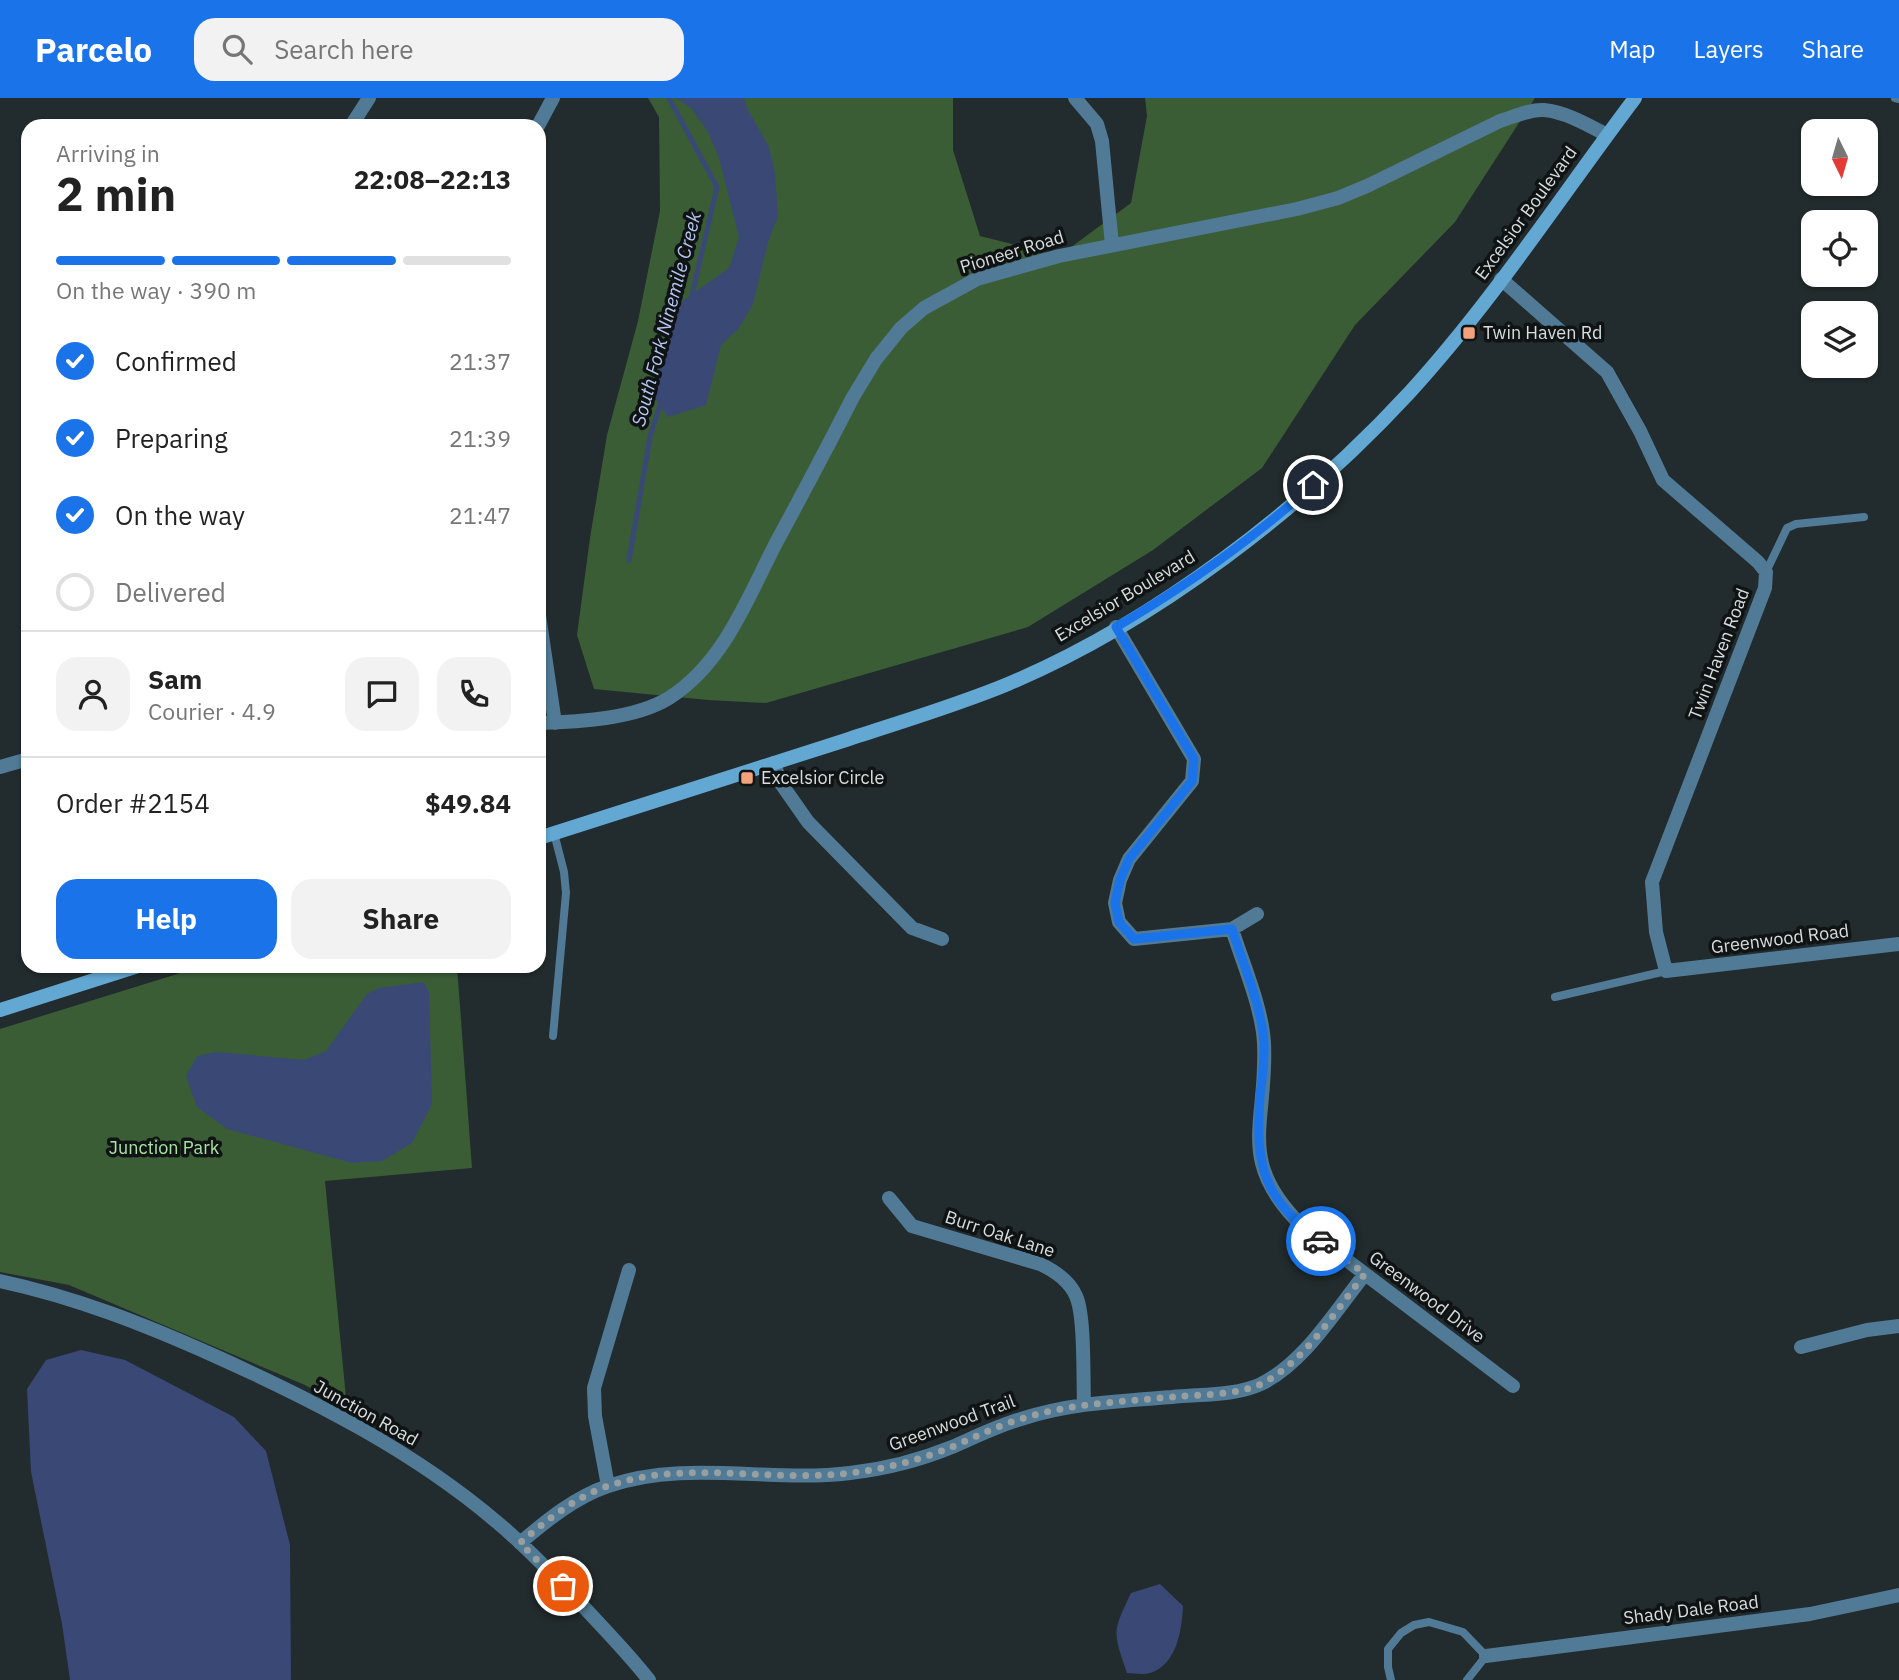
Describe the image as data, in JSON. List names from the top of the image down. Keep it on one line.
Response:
{"streets":{"main road":["Excelsior Boulevard"],"street":["Pioneer Road","Twin Haven Road","Greenwood Road","Burr Oak Lane","Greenwood Drive","Junction Road","Greenwood Trail","Shady Dale Road"]},"crossings":[["Excelsior Boulevard","Pioneer Road"],["Excelsior Boulevard","Twin Haven Road"],["Twin Haven Road","Greenwood Road"],["Burr Oak Lane","Greenwood Trail"],["Greenwood Drive","Greenwood Trail"],["Junction Road","Greenwood Trail"]],"water":["South Fork Ninemile Creek"],"parks":["Junction Park"],"places":{"transit":["Twin Haven Rd","Excelsior Circle"]},"north":"bottom","page":{"header":"Parcelo","search":"Search here","nav":["Map","Layers","Share"],"heading":["2 min","Arriving in","22:08–22:13"],"panel":["Sam","Courier · 4.9","Order #2154","$49.84"],"bar":"On the way · 390 m","list":[["Confirmed","21:37"],["Preparing","21:39"],["On the way","21:47"],"Delivered"],"buttons":["Help","Share"]}}
